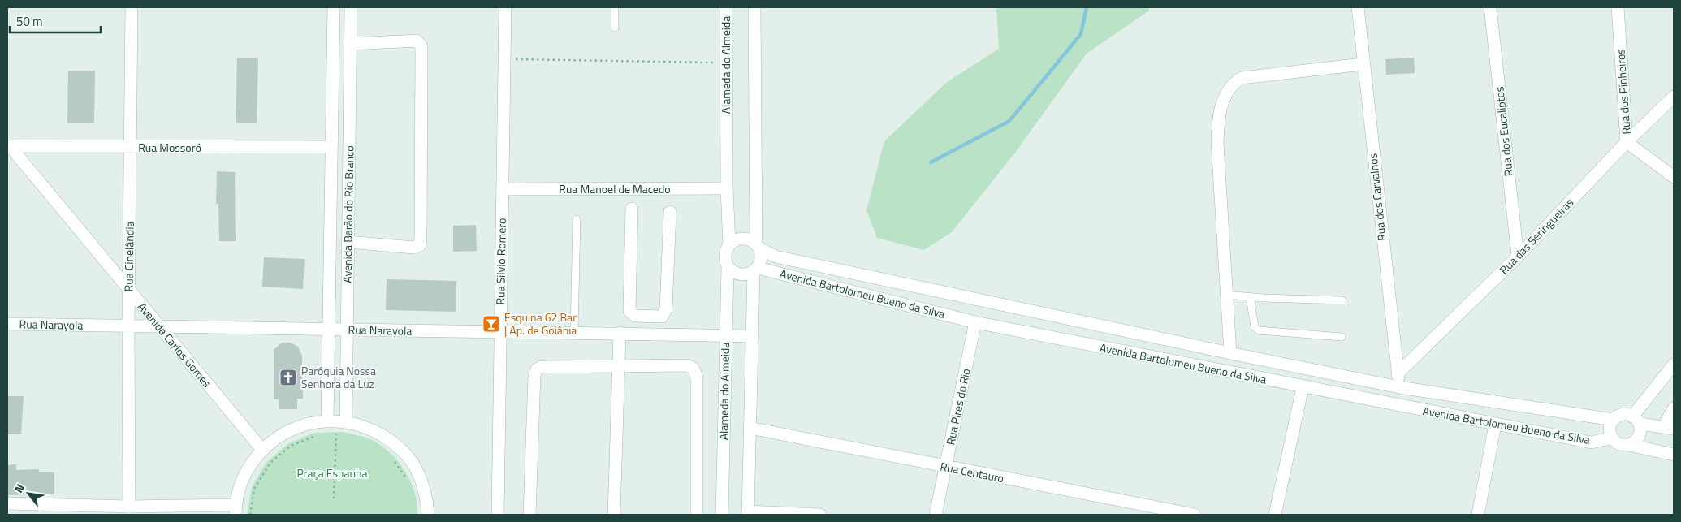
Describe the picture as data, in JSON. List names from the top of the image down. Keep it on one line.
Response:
{"streets":{"street":["Alameda do Almeida","Rua dos Pinheiros","Rua dos Eucaliptos","Rua Mossoró","Rua Manoel de Macedo","Rua dos Carvalhos","Avenida Barão do Rio Branco","Rua das Seringueiras","Rua Cinelândia","Rua Silvio Romero","Avenida Bartolomeu Bueno da Silva","Rua Narayola","Avenida Carlos Gomes","Rua Pires do Rio","Rua Centauro"]},"crossings":[["Alameda do Almeida","Rua Manoel de Macedo"],["Alameda do Almeida","Avenida Bartolomeu Bueno da Silva"],["Alameda do Almeida","Rua Narayola"],["Rua dos Pinheiros","Rua das Seringueiras"],["Rua dos Eucaliptos","Rua das Seringueiras"],["Rua Mossoró","Avenida Barão do Rio Branco"],["Rua Mossoró","Rua Cinelândia"],["Rua Mossoró","Avenida Carlos Gomes"],["Rua Manoel de Macedo","Rua Silvio Romero"],["Rua dos Carvalhos","Rua das Seringueiras"],["Rua dos Carvalhos","Avenida Bartolomeu Bueno da Silva"],["Avenida Barão do Rio Branco","Rua Narayola"],["Rua Cinelândia","Rua Narayola"],["Rua Cinelândia","Avenida Carlos Gomes"],["Rua Silvio Romero","Rua Narayola"],["Avenida Bartolomeu Bueno da Silva","Rua Pires do Rio"],["Rua Narayola","Avenida Carlos Gomes"],["Rua Pires do Rio","Rua Centauro"]],"parks":["Praça Espanha"],"places":{"bar":["Esquina 62 Bar | Ap. de Goiânia"],"church":["Paróquia Nossa Senhora da Luz"]},"scale_bar":"50 m","north":"top left"}
